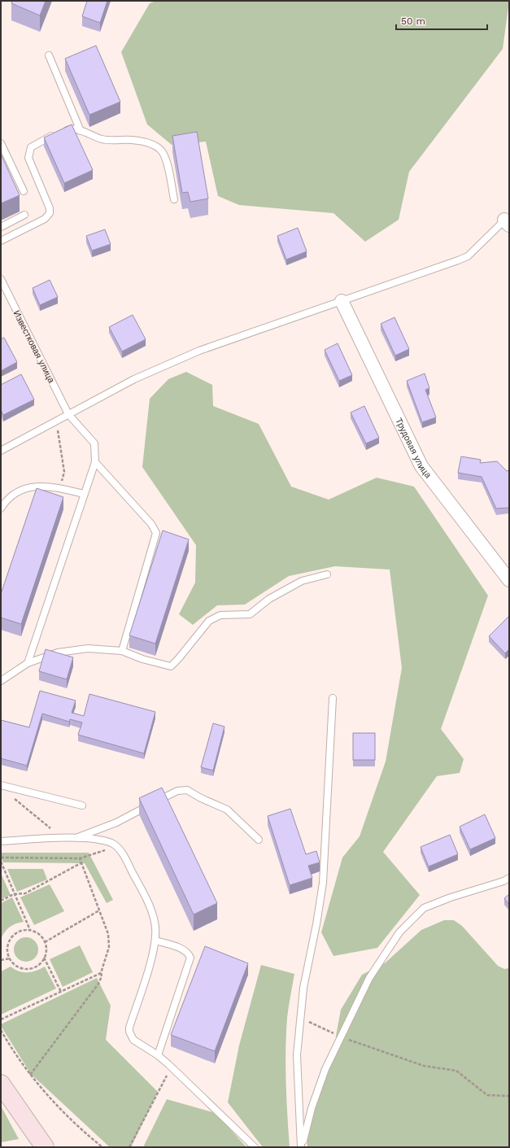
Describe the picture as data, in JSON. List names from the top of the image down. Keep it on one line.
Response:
{"streets":{"street":["Трудовая улица"],"lane":["Известковая улица"]},"scale_bar":"50 m"}
